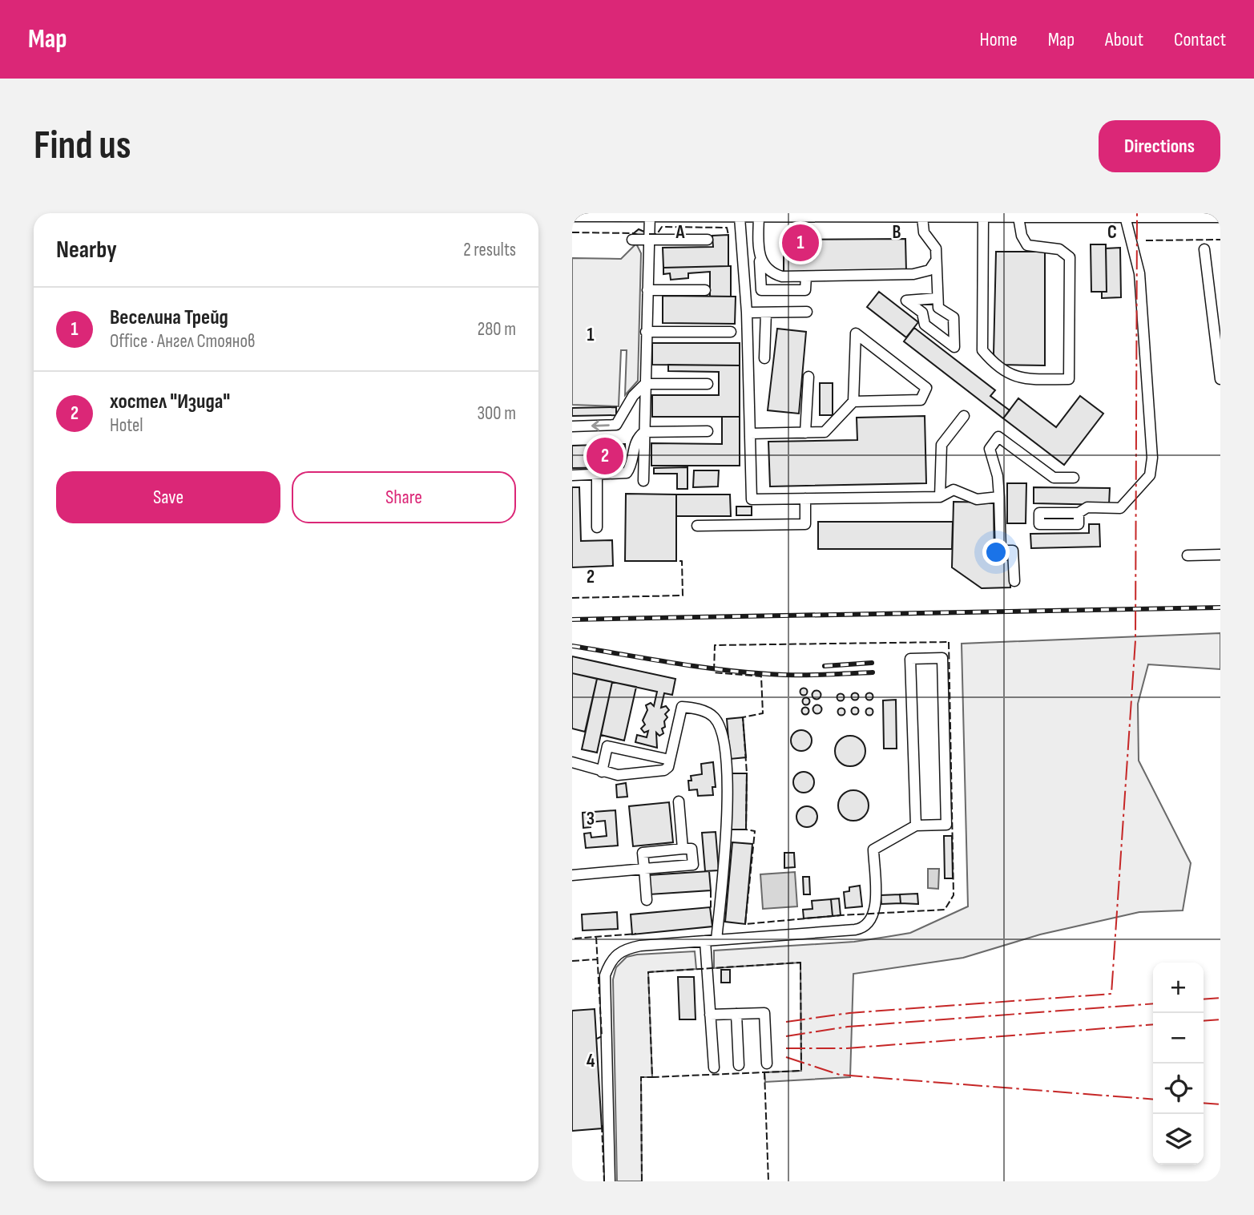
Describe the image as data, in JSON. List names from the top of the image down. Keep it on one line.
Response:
{"page":{"header":"Map","nav":["Home","Map","About","Contact"],"buttons":["Directions",["Save","Share"]],"title":"Find us","heading":["Nearby","2 results"],"pins":["1","2"],"list":[{"mark":"1","name":"Веселина Трейд","note":"Office · Ангел Стоянов","value":"280 m"},{"mark":"2","name":"хостел \"Изида\"","note":"Hotel","value":"300 m"}],"map_buttons":["+","−"]},"grid":{"columns":["A","B","C"],"rows":["1","2","3","4"]}}
